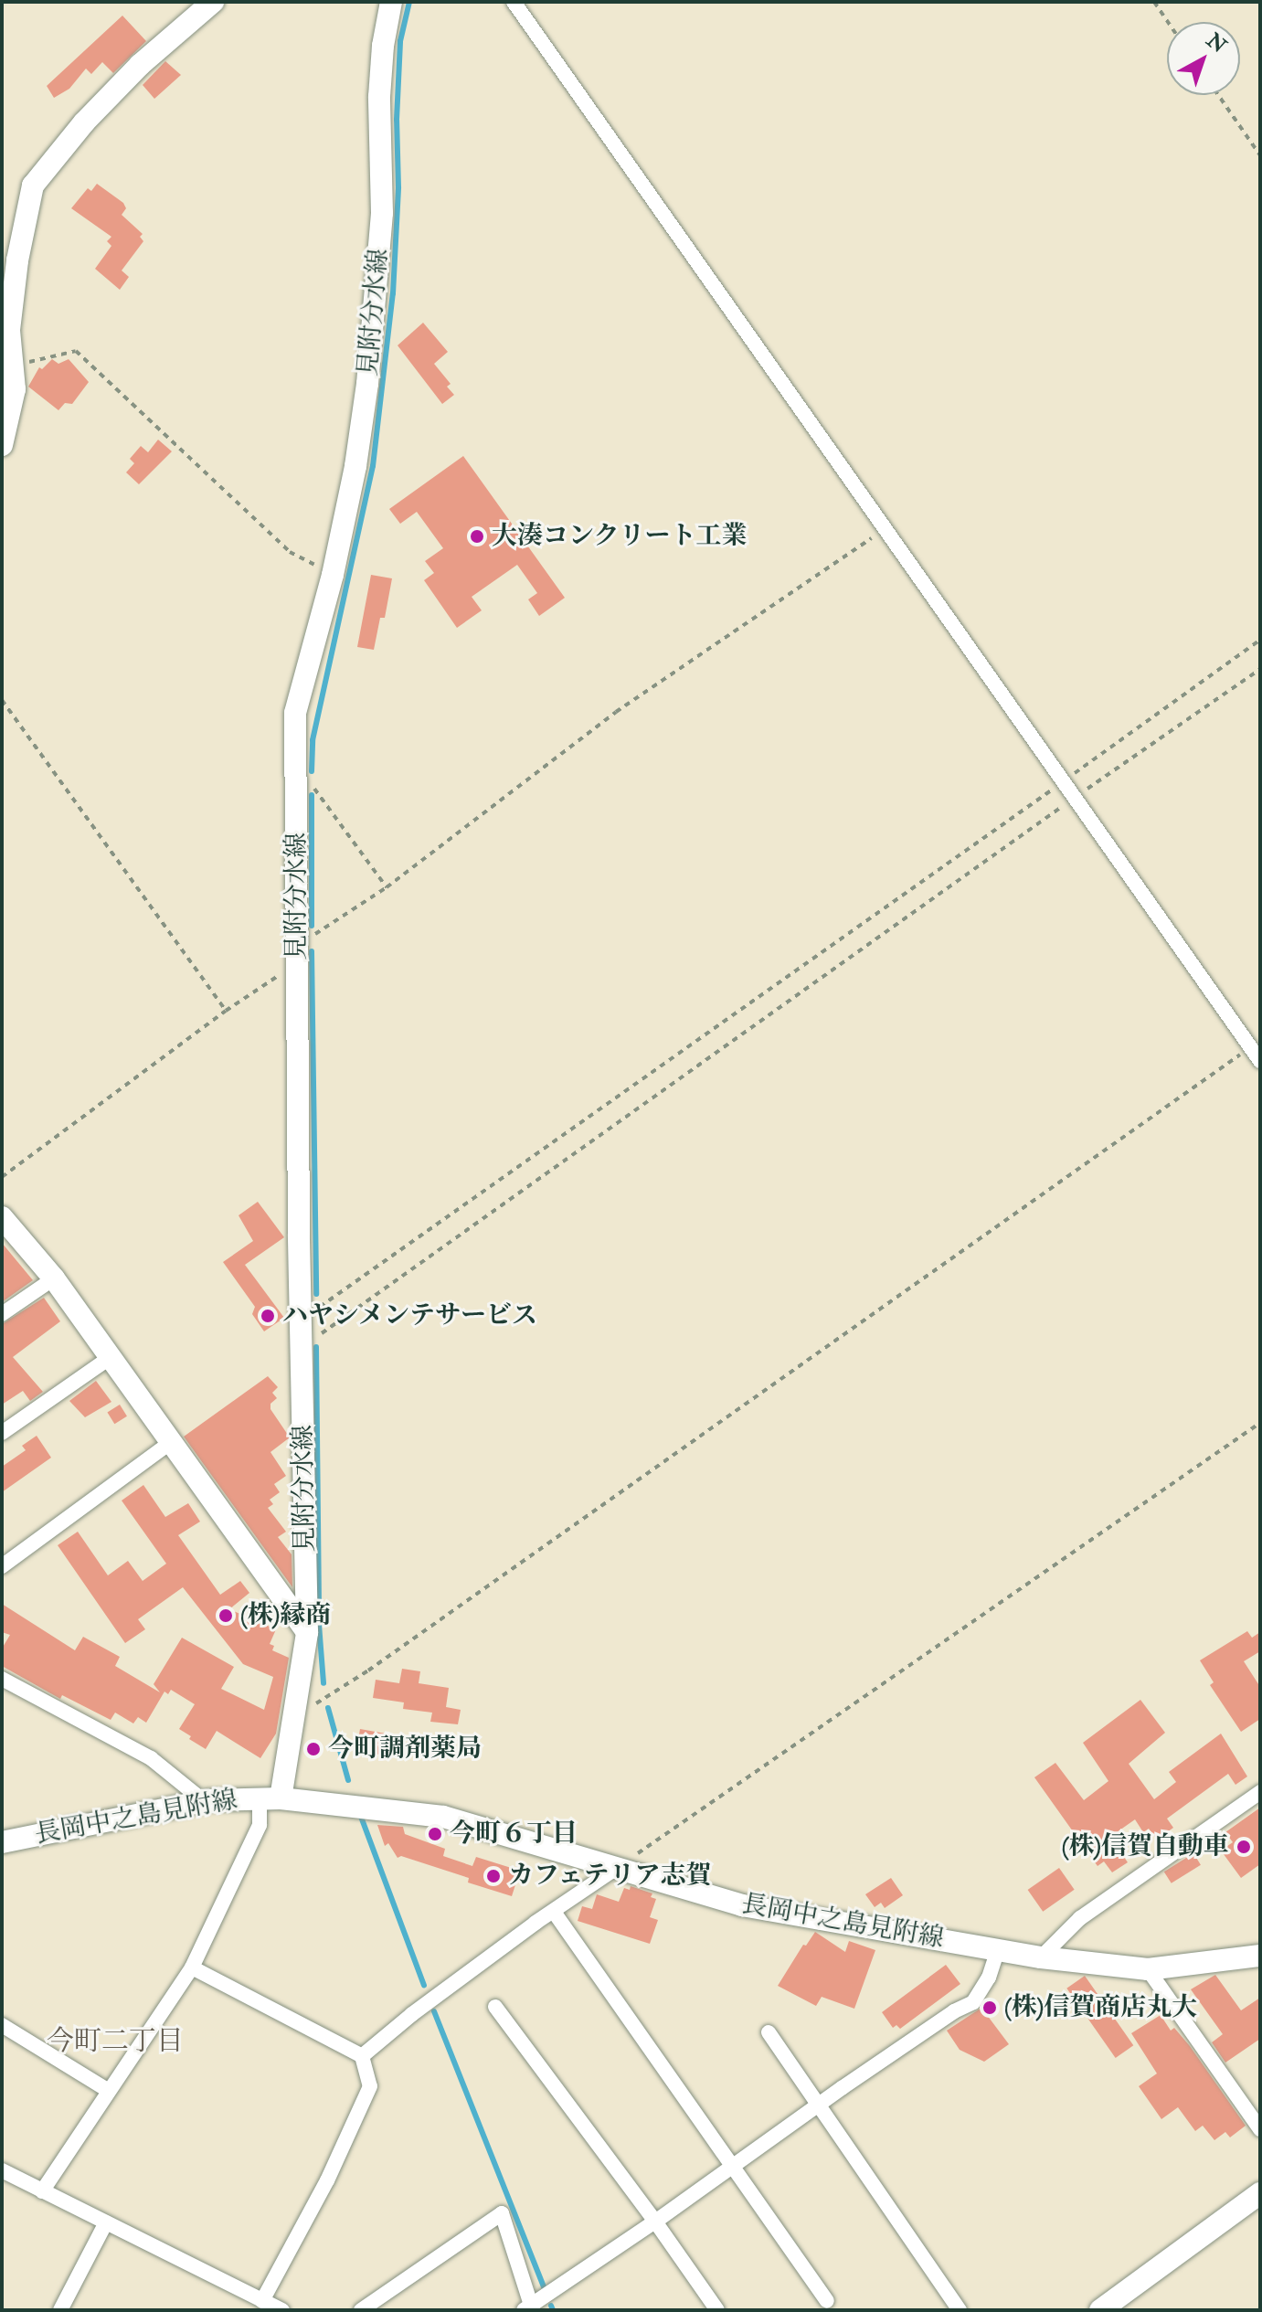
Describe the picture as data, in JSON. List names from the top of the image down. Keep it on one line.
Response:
{"streets":{"main road":["見附分水線","長岡中之島見附線"]},"crossings":[["見附分水線","長岡中之島見附線"]],"districts":["今町二丁目"],"places":["大湊コンクリート工業","ハヤシメンテサービス","(株)縁商","今町調剤薬局","今町６丁目","(株)信賀自動車","カフェテリア志賀","(株)信賀商店丸大"],"north":"top right"}
